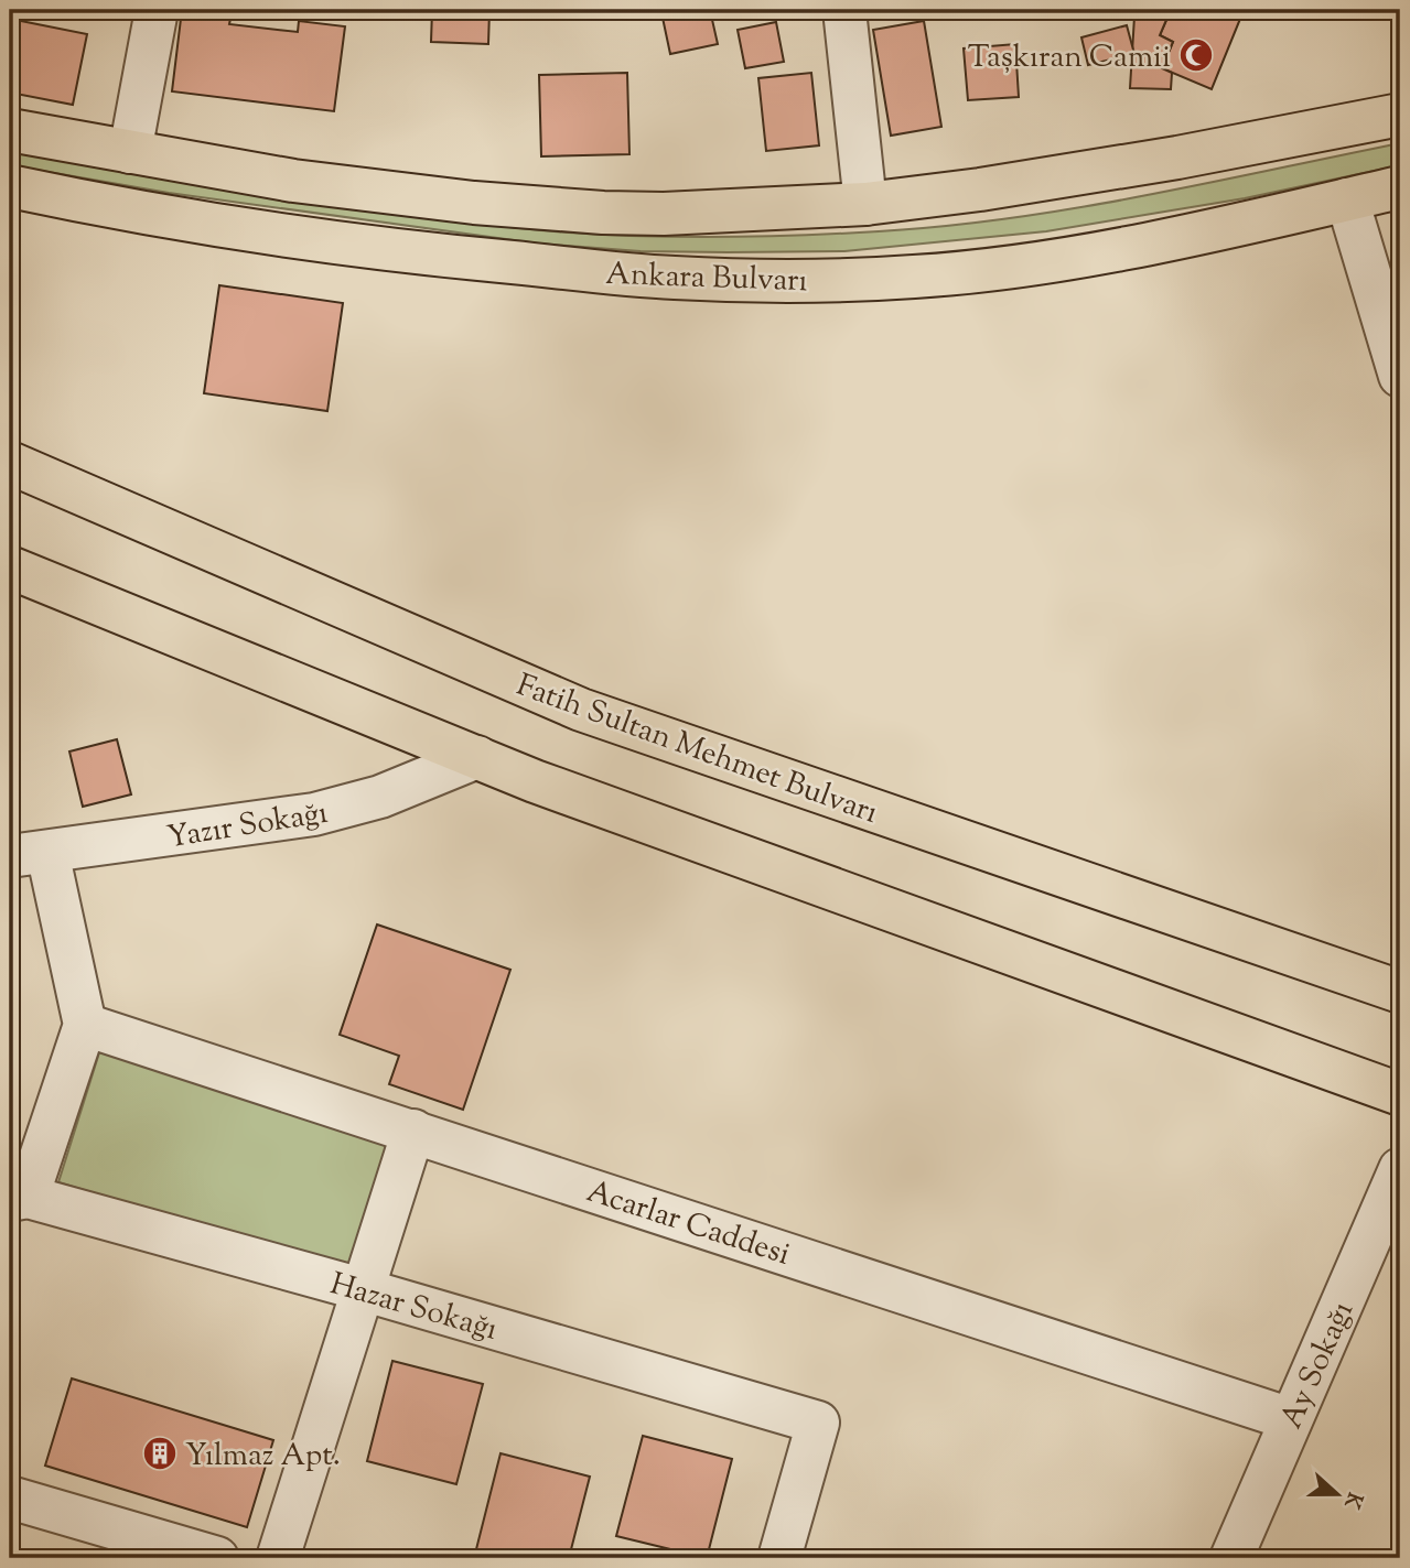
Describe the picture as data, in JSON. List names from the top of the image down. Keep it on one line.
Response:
{"streets":{"main road":["Ankara Bulvarı","Fatih Sultan Mehmet Bulvarı"],"street":["Yazır Sokağı","Acarlar Caddesi","Hazar Sokağı","Ay Sokağı"]},"crossings":[["Acarlar Caddesi","Ay Sokağı"]],"places":{"mosque":["Taşkıran Camii"],"building":["Yılmaz Apt."]},"north":"right"}
